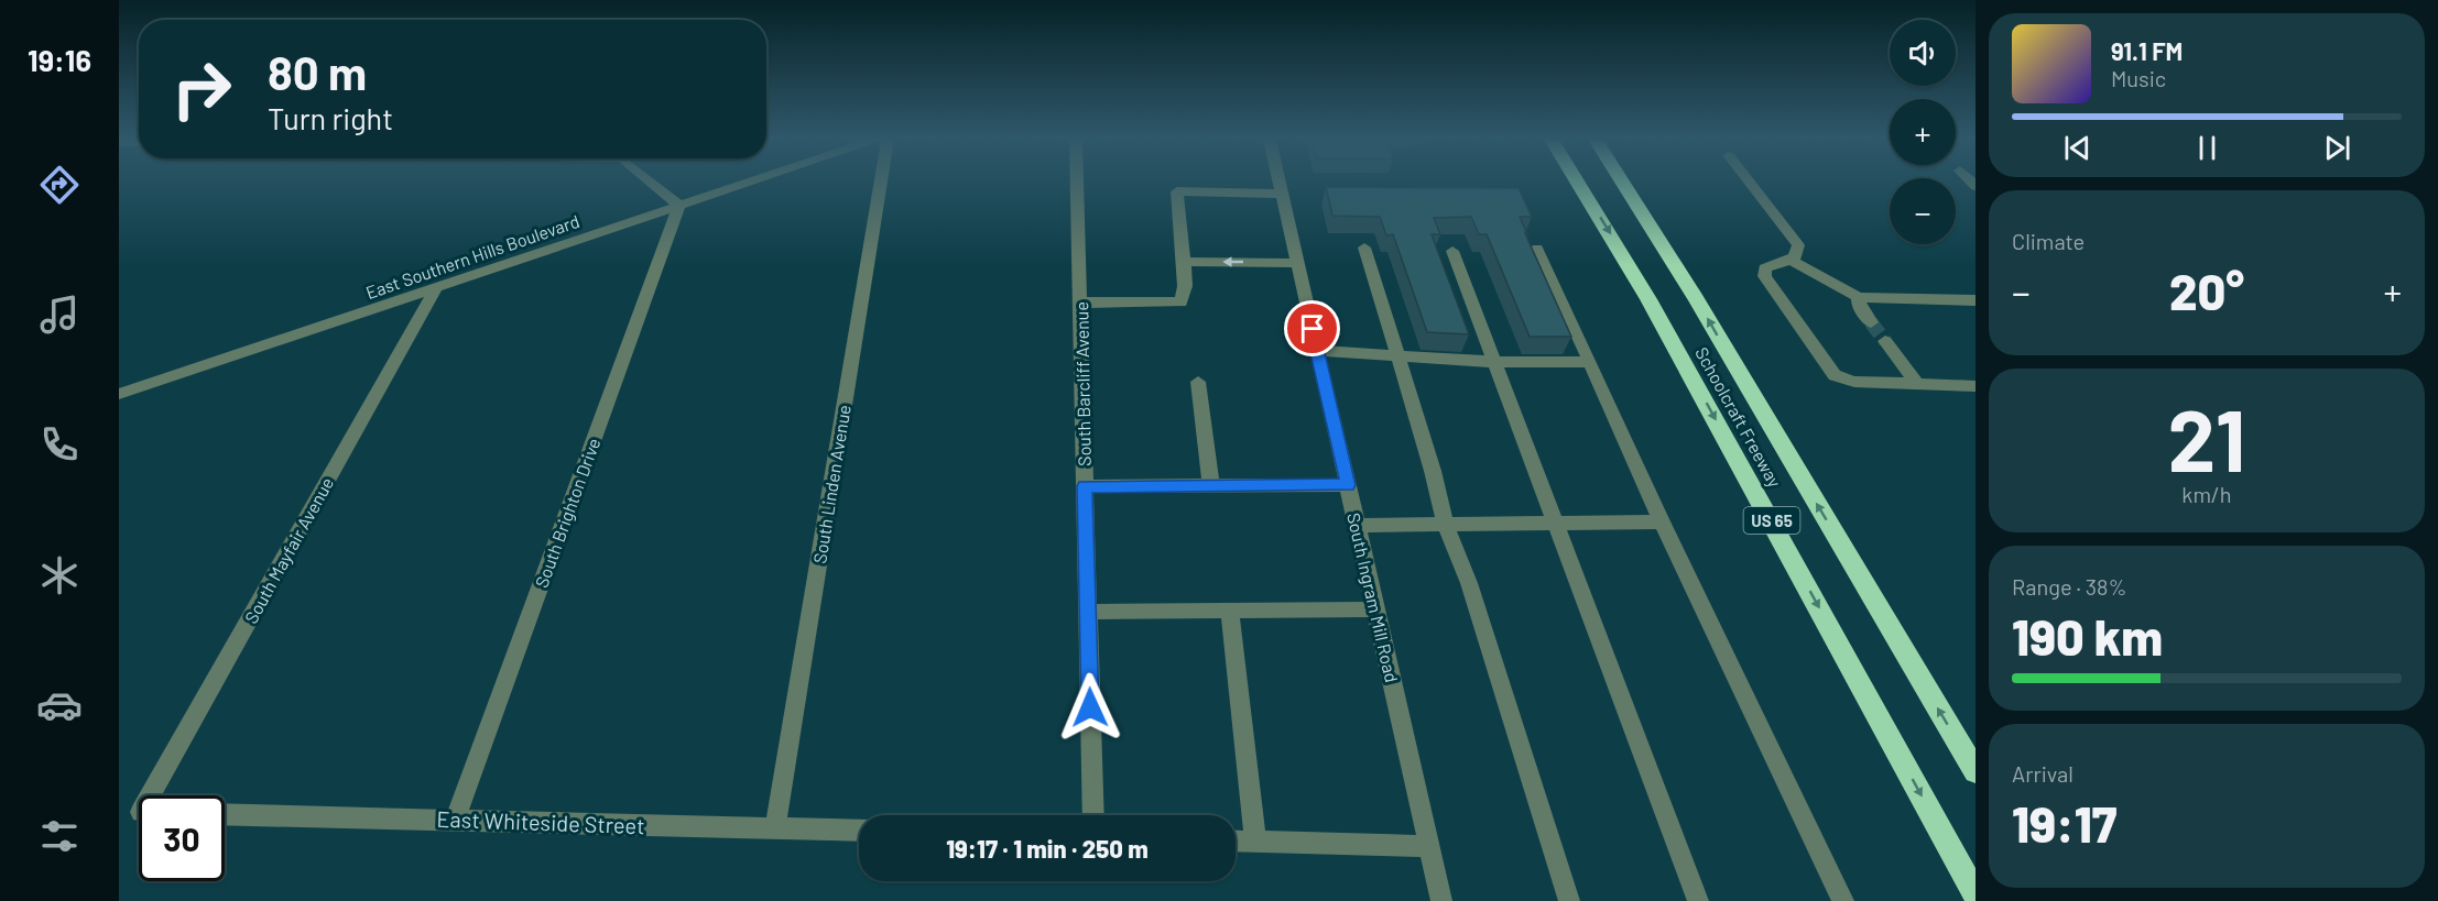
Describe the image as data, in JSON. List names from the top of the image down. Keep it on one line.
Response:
{"streets":{"highway":["Schoolcraft Freeway","US 65"],"street":["East Southern Hills Boulevard","South Barcliff Avenue","South Linden Avenue","South Brighton Drive","South Mayfair Avenue","South Ingram Mill Road","East Whiteside Street"]},"crossings":[["East Southern Hills Boulevard","South Brighton Drive"],["East Southern Hills Boulevard","South Mayfair Avenue"],["South Linden Avenue","East Whiteside Street"],["South Brighton Drive","East Whiteside Street"]],"page":{"tabs":"19:16","map_buttons":["+","−"],"turn":["80 m","Turn right"],"song":["91.1 FM","Music"],"tile":["Climate",["21","km/h"],["Range · 38%","190 km"],["Arrival","19:17"]],"heat":["−","20°","+"],"limit":"30","trip":"19:17 · 1 min · 250 m"}}
